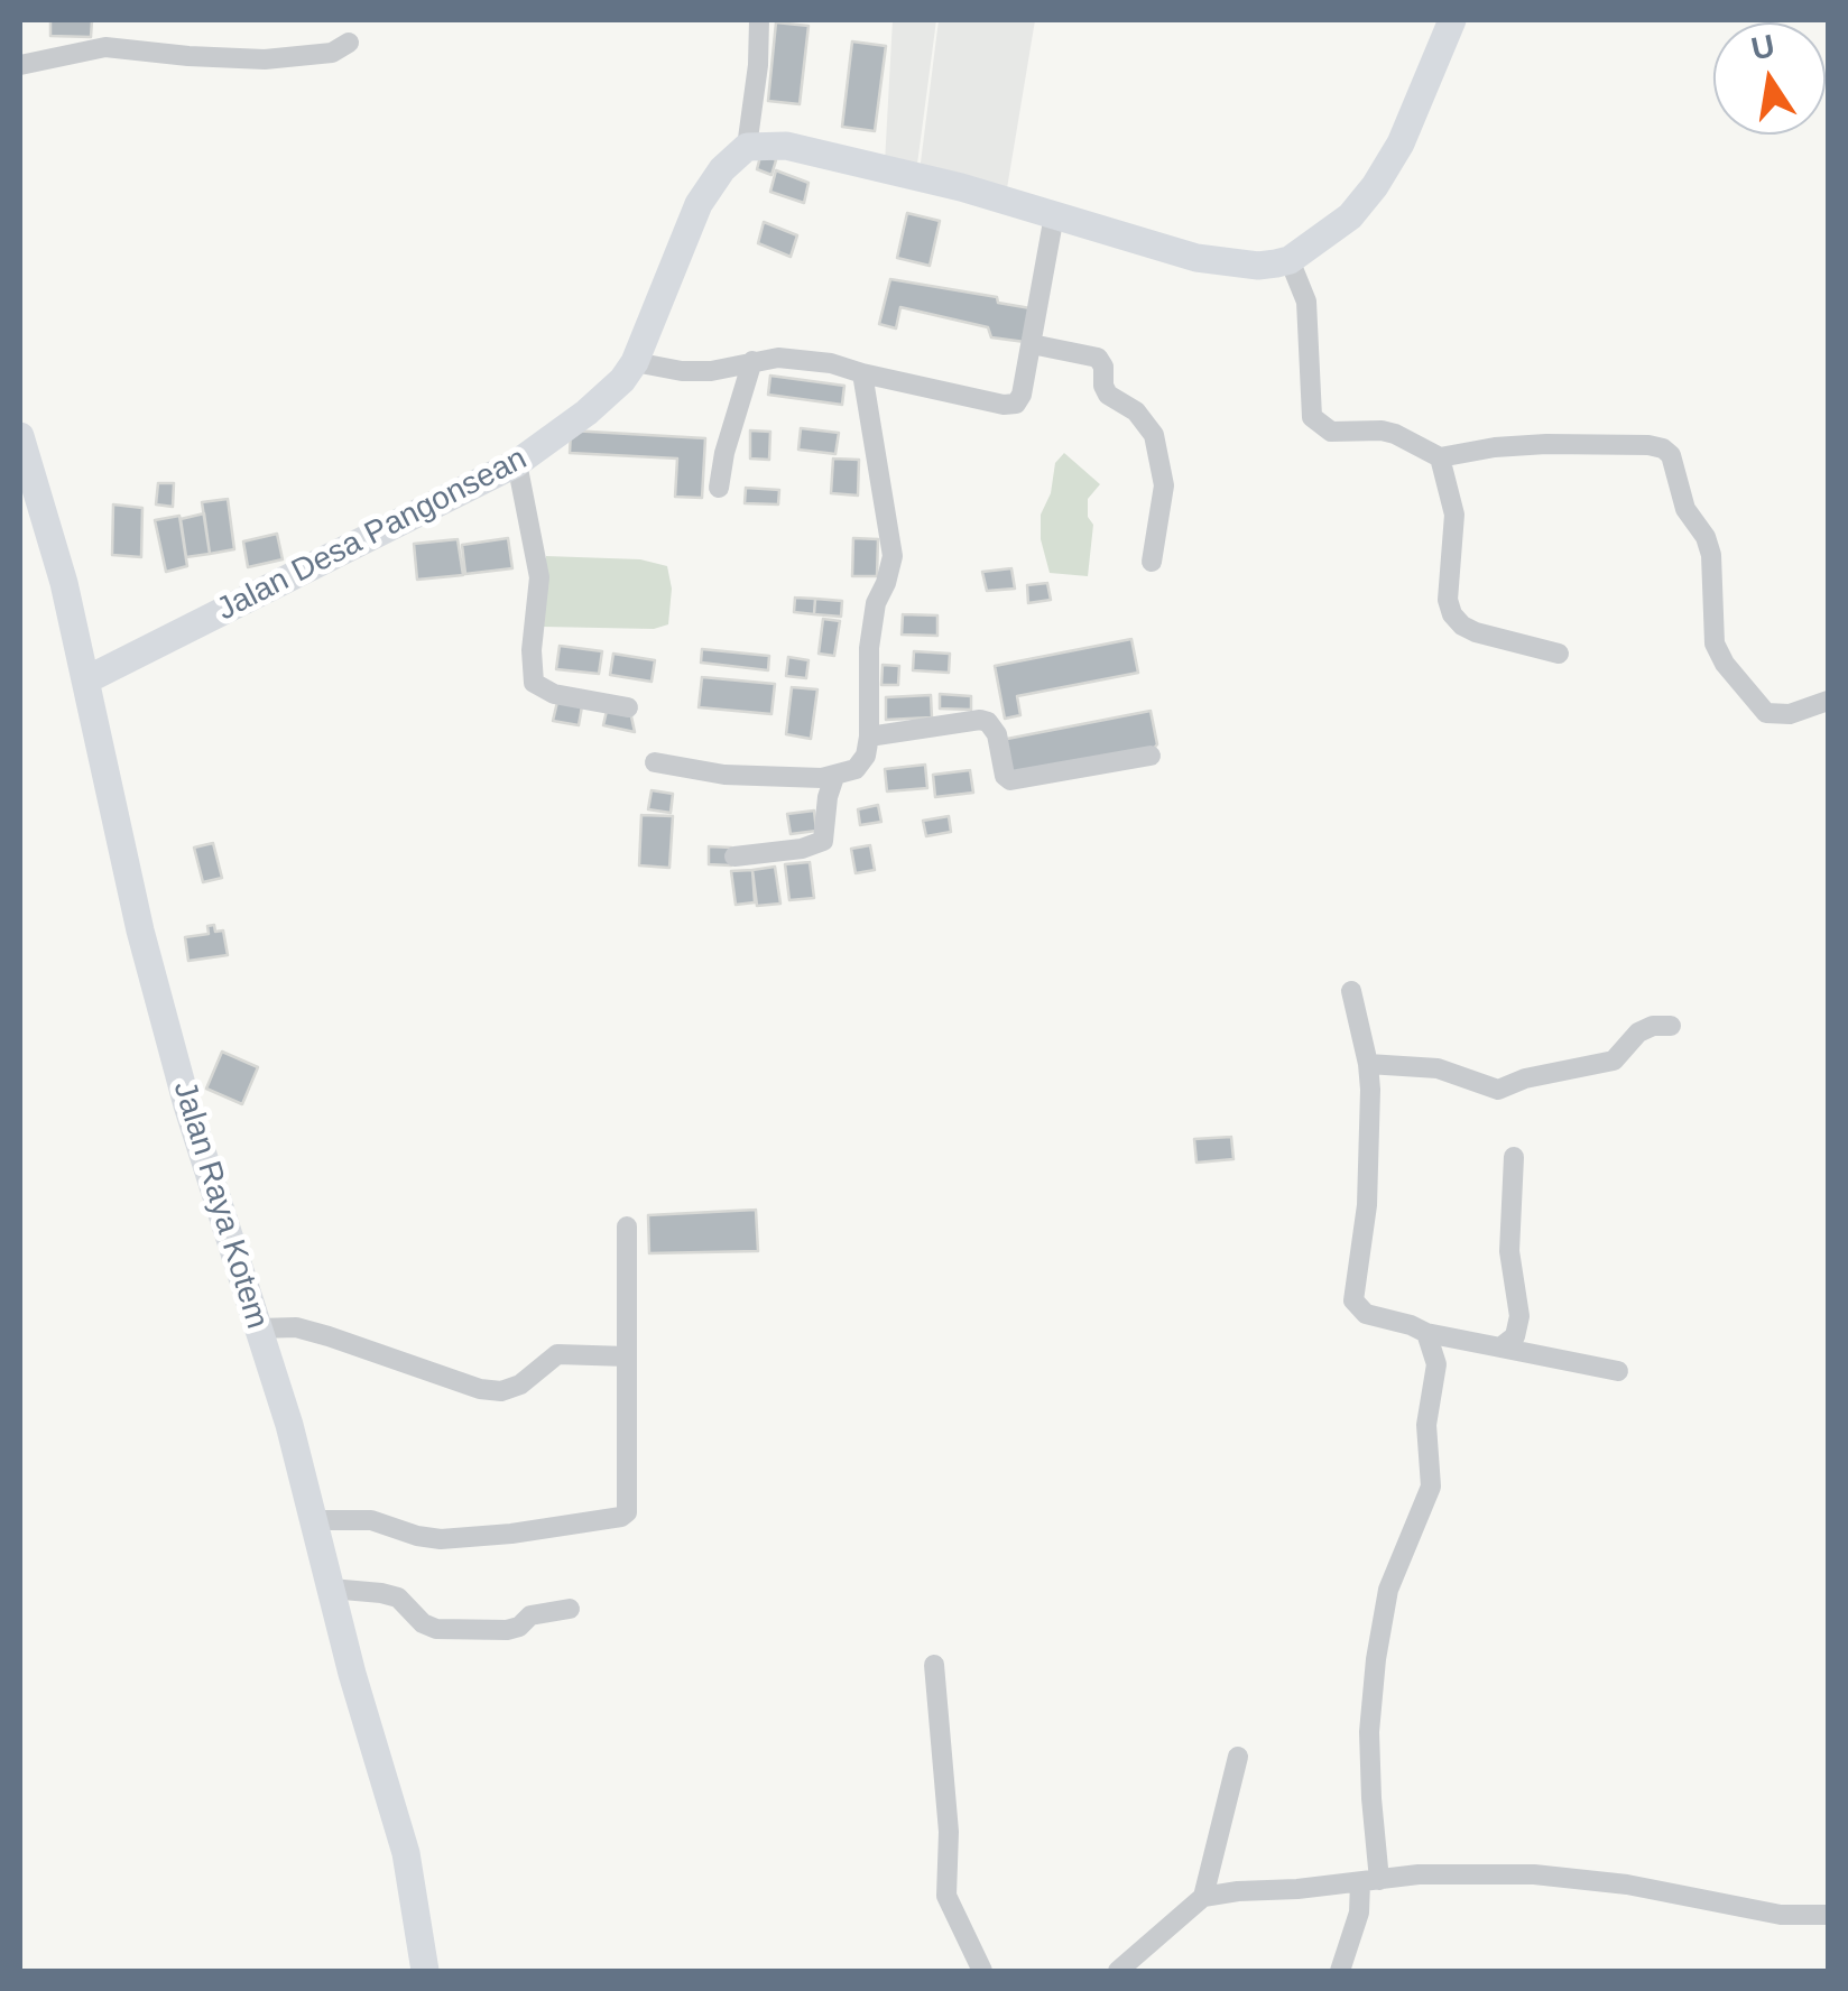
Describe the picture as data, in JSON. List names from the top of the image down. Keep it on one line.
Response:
{"streets":{"street":["Jalan Desa Pangonsean","Jalan Raya Kotem"]},"crossings":[["Jalan Desa Pangonsean","Jalan Raya Kotem"]],"north":"top"}
